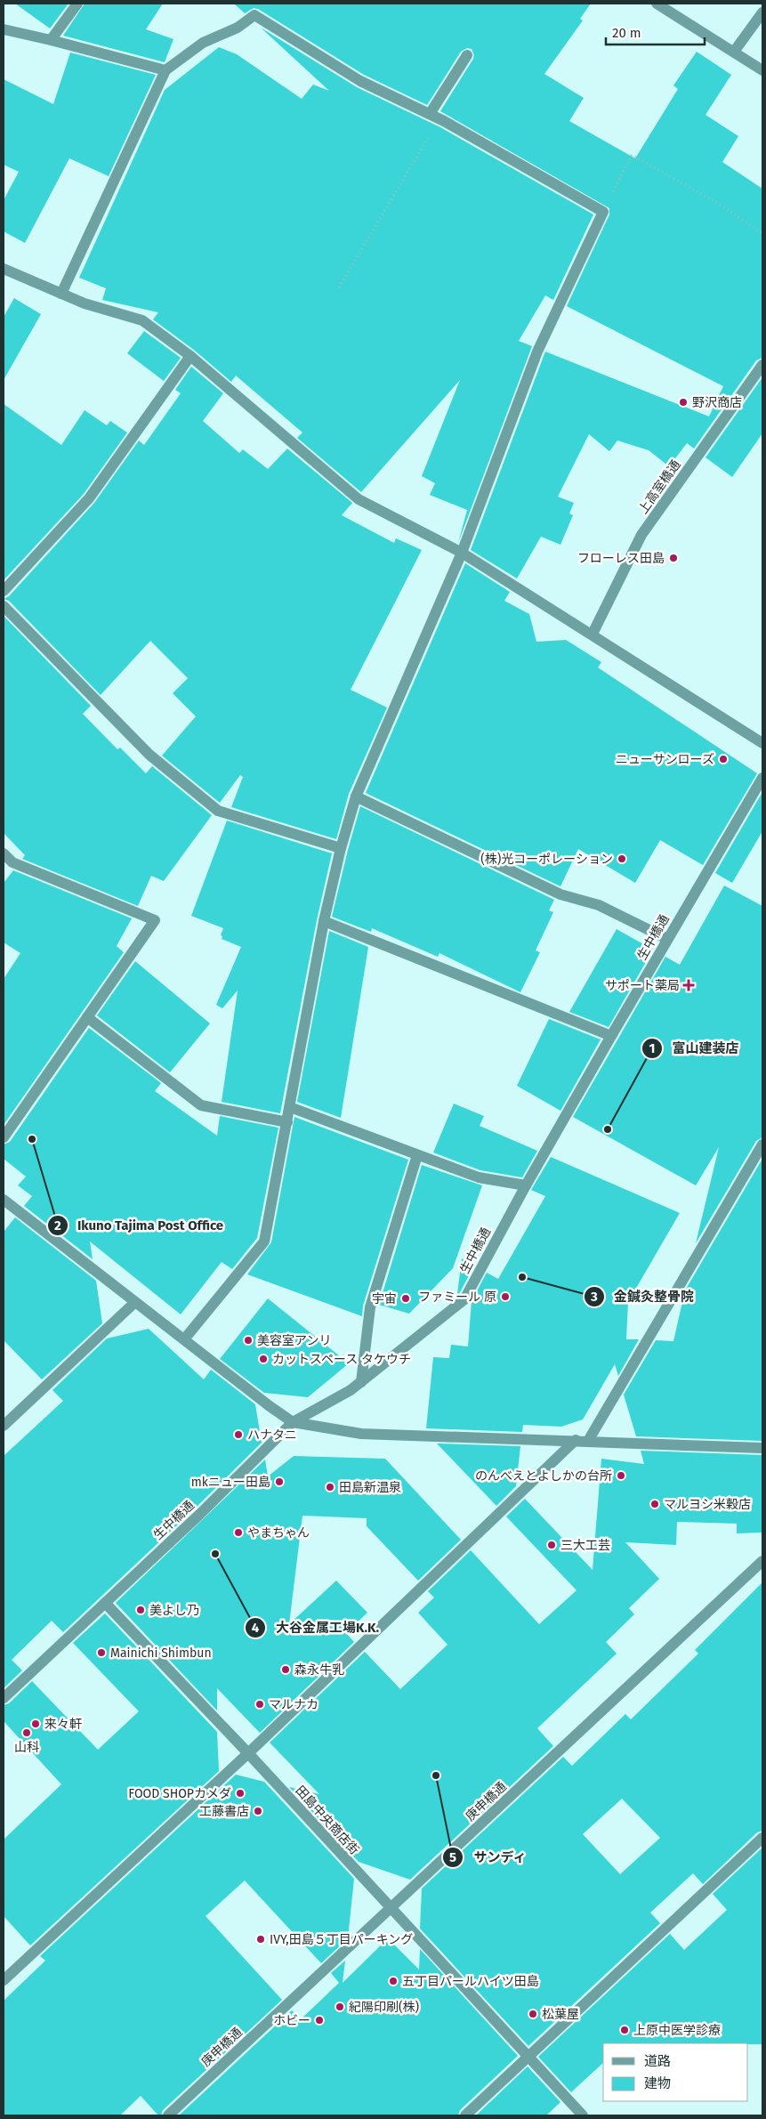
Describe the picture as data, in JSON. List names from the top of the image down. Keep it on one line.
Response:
{"streets":{"street":["上高室橋通","生中橋通","庚申橋通","田島中央商店街"]},"crossings":[["生中橋通","田島中央商店街"],["庚申橋通","田島中央商店街"]],"places":{"other":["野沢商店","フローレス田島","ニューサンローズ","(株)光コーポレーション","富山建装店","Ikuno Tajima Post Office","金鍼灸整骨院","ファミール 原","宇宙","美容室アンリ","カットスペース タケウチ","ハナタニ","のんべえとよしかの台所","mkニュー田島","田島新温泉","マルヨシ米穀店","やまちゃん","三大工芸","大谷金属工場K.K.","美よし乃","Mainichi Shimbun","森永牛乳","マルナカ","来々軒","山科","サンディ","FOOD SHOPカメダ","工藤書店","IVY,田島５丁目パーキング","五丁目パールハイツ田島","紀陽印刷(株)","松葉屋","ホビー","上原中医学診療"],"health":["サポート薬局"]},"legend":["道路","建物"],"scale_bar":"20 m"}
